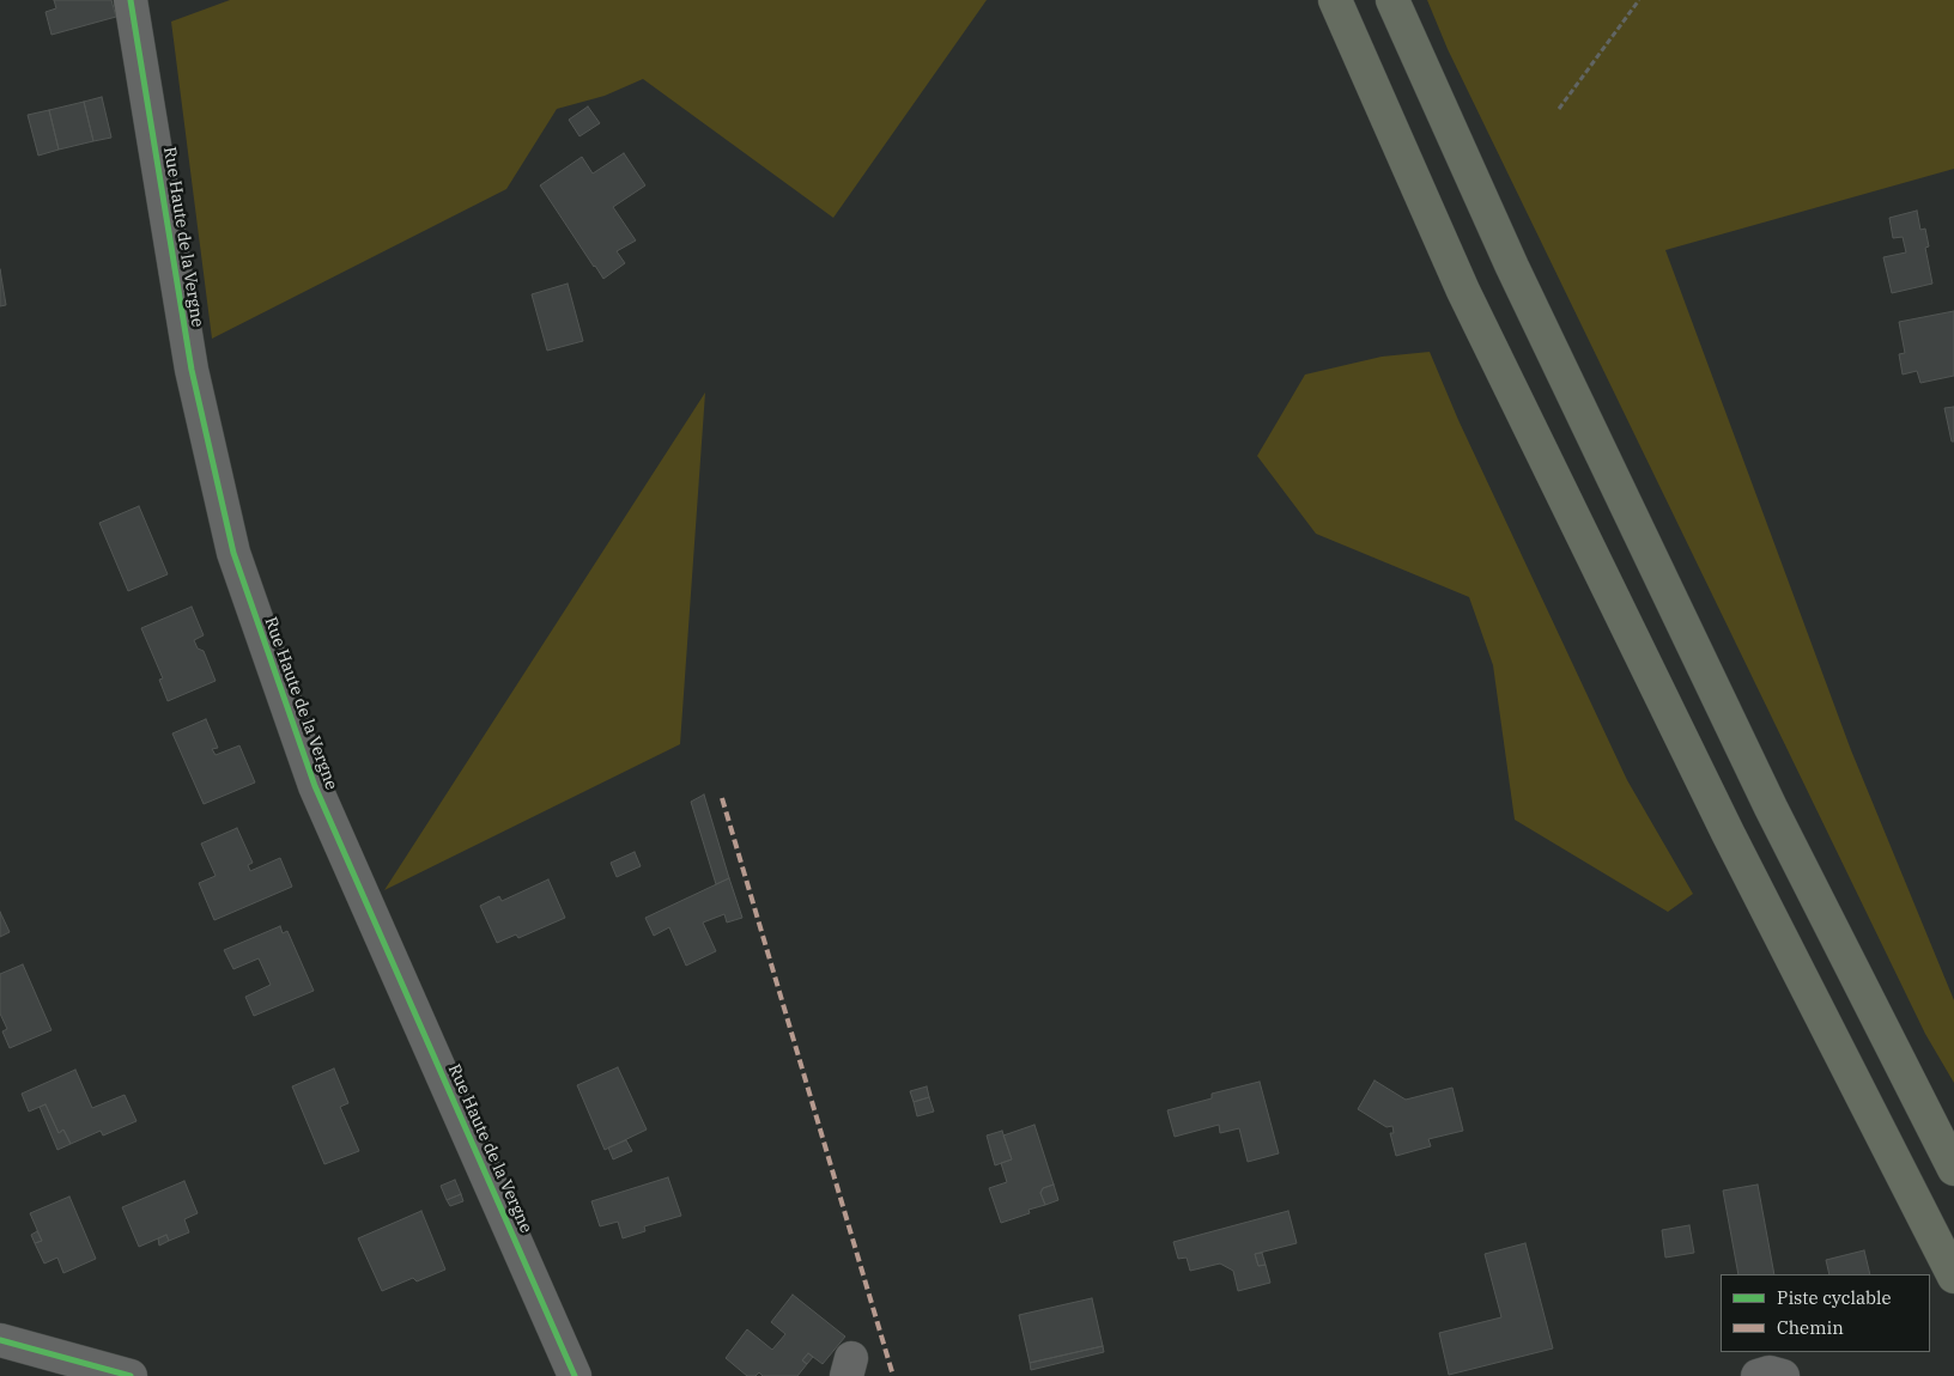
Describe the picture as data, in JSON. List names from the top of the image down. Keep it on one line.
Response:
{"streets":{"street":["Rue Haute de la Vergne"]},"legend":["Piste cyclable","Chemin"]}
